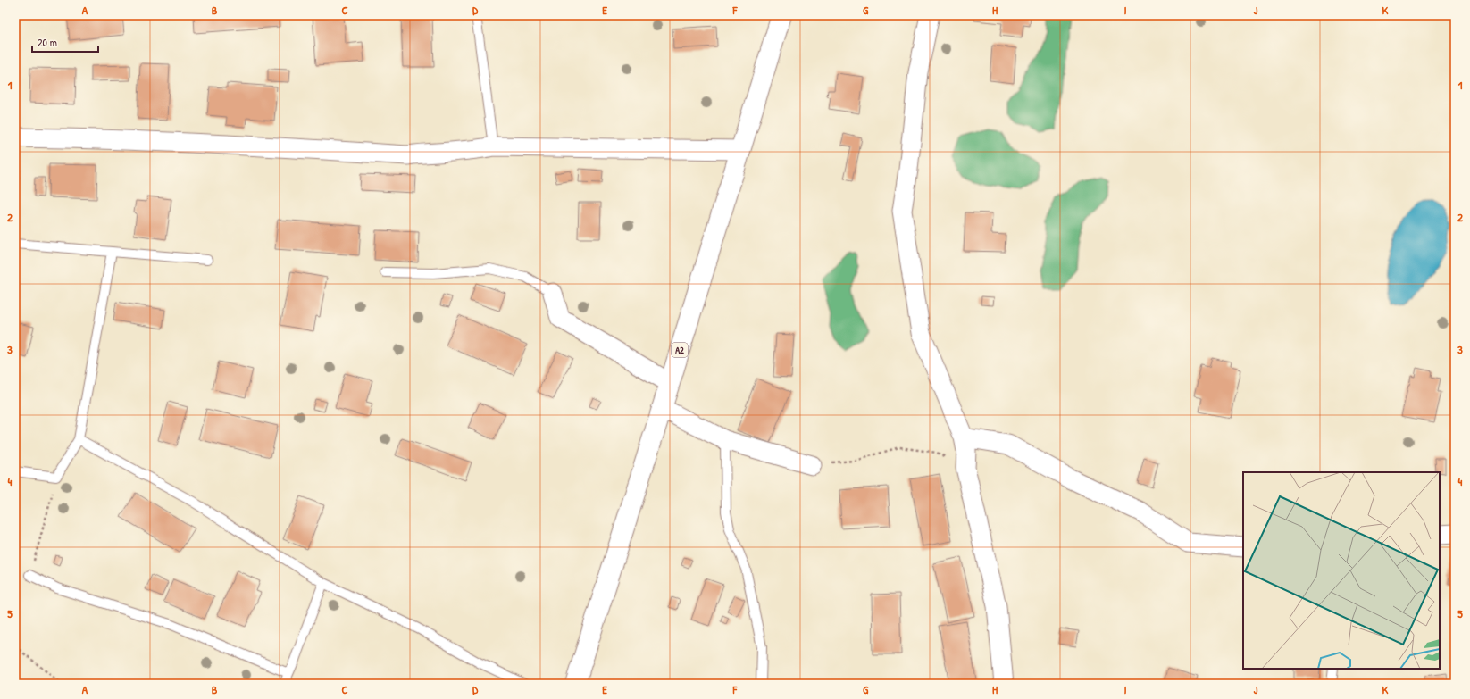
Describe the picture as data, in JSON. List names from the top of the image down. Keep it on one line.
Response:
{"streets":{"main road":["A2"]},"scale_bar":"20 m","grid":{"columns":["A","B","C","D","E","F","G","H","I","J","K"],"rows":["1","2","3","4","5"]}}
